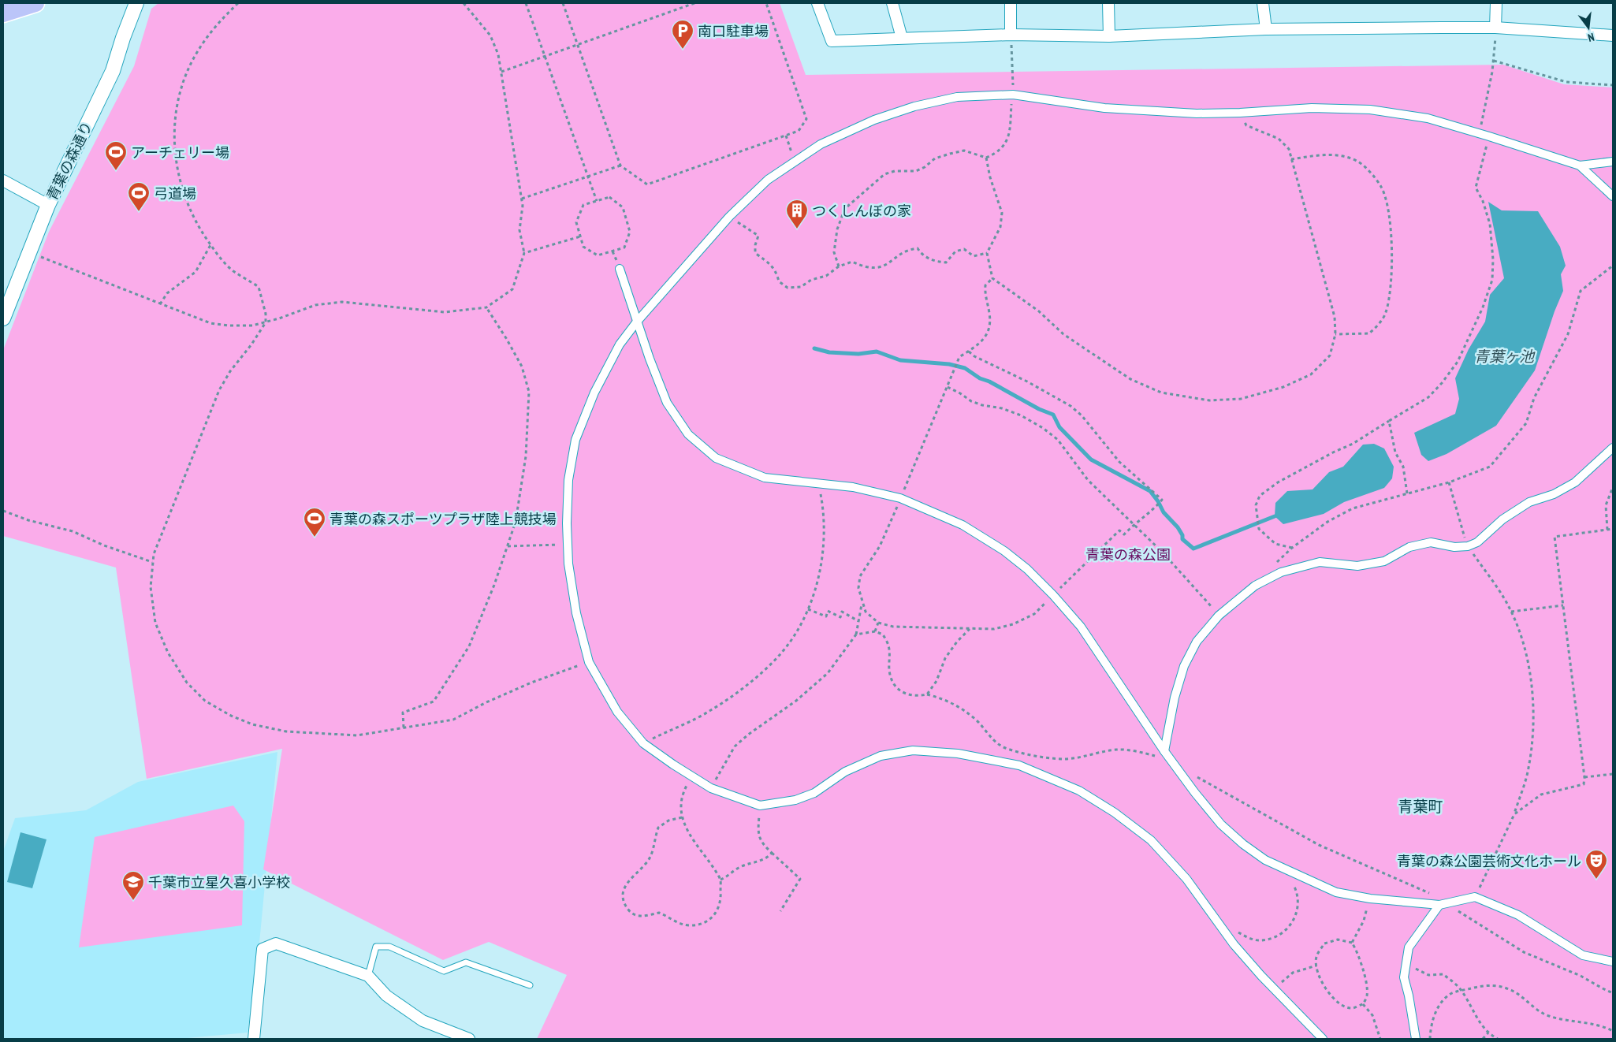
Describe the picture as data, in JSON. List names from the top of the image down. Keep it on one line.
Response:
{"streets":{"street":["青葉の森通り"]},"districts":["青葉町"],"water":["青葉ヶ池"],"parks":["青葉の森公園"],"places":{"parking":["南口駐車場"],"sports":["アーチェリー場","弓道場","青葉の森スポーツプラザ陸上競技場"],"building":["つくしんぼの家"],"theatre":["青葉の森公園芸術文化ホール"],"school or university":["千葉市立星久喜小学校"]},"north":"bottom"}
